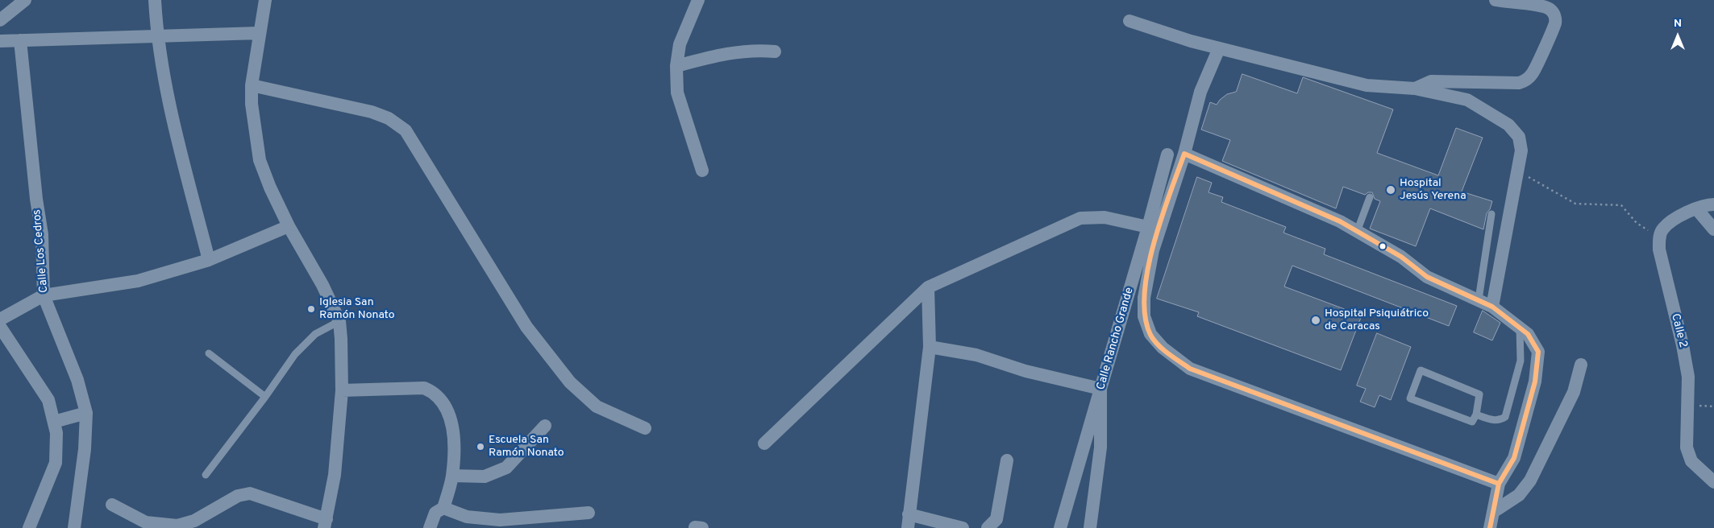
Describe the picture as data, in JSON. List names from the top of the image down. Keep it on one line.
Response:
{"streets":{"street":["Calle Los Cedros","Calle 2","Calle Rancho Grande"]},"places":["Hospital Jesús Yerena","Iglesia San Ramón Nonato","Hospital Psiquiátrico de Caracas","Escuela San Ramón Nonato"],"north":"top"}
